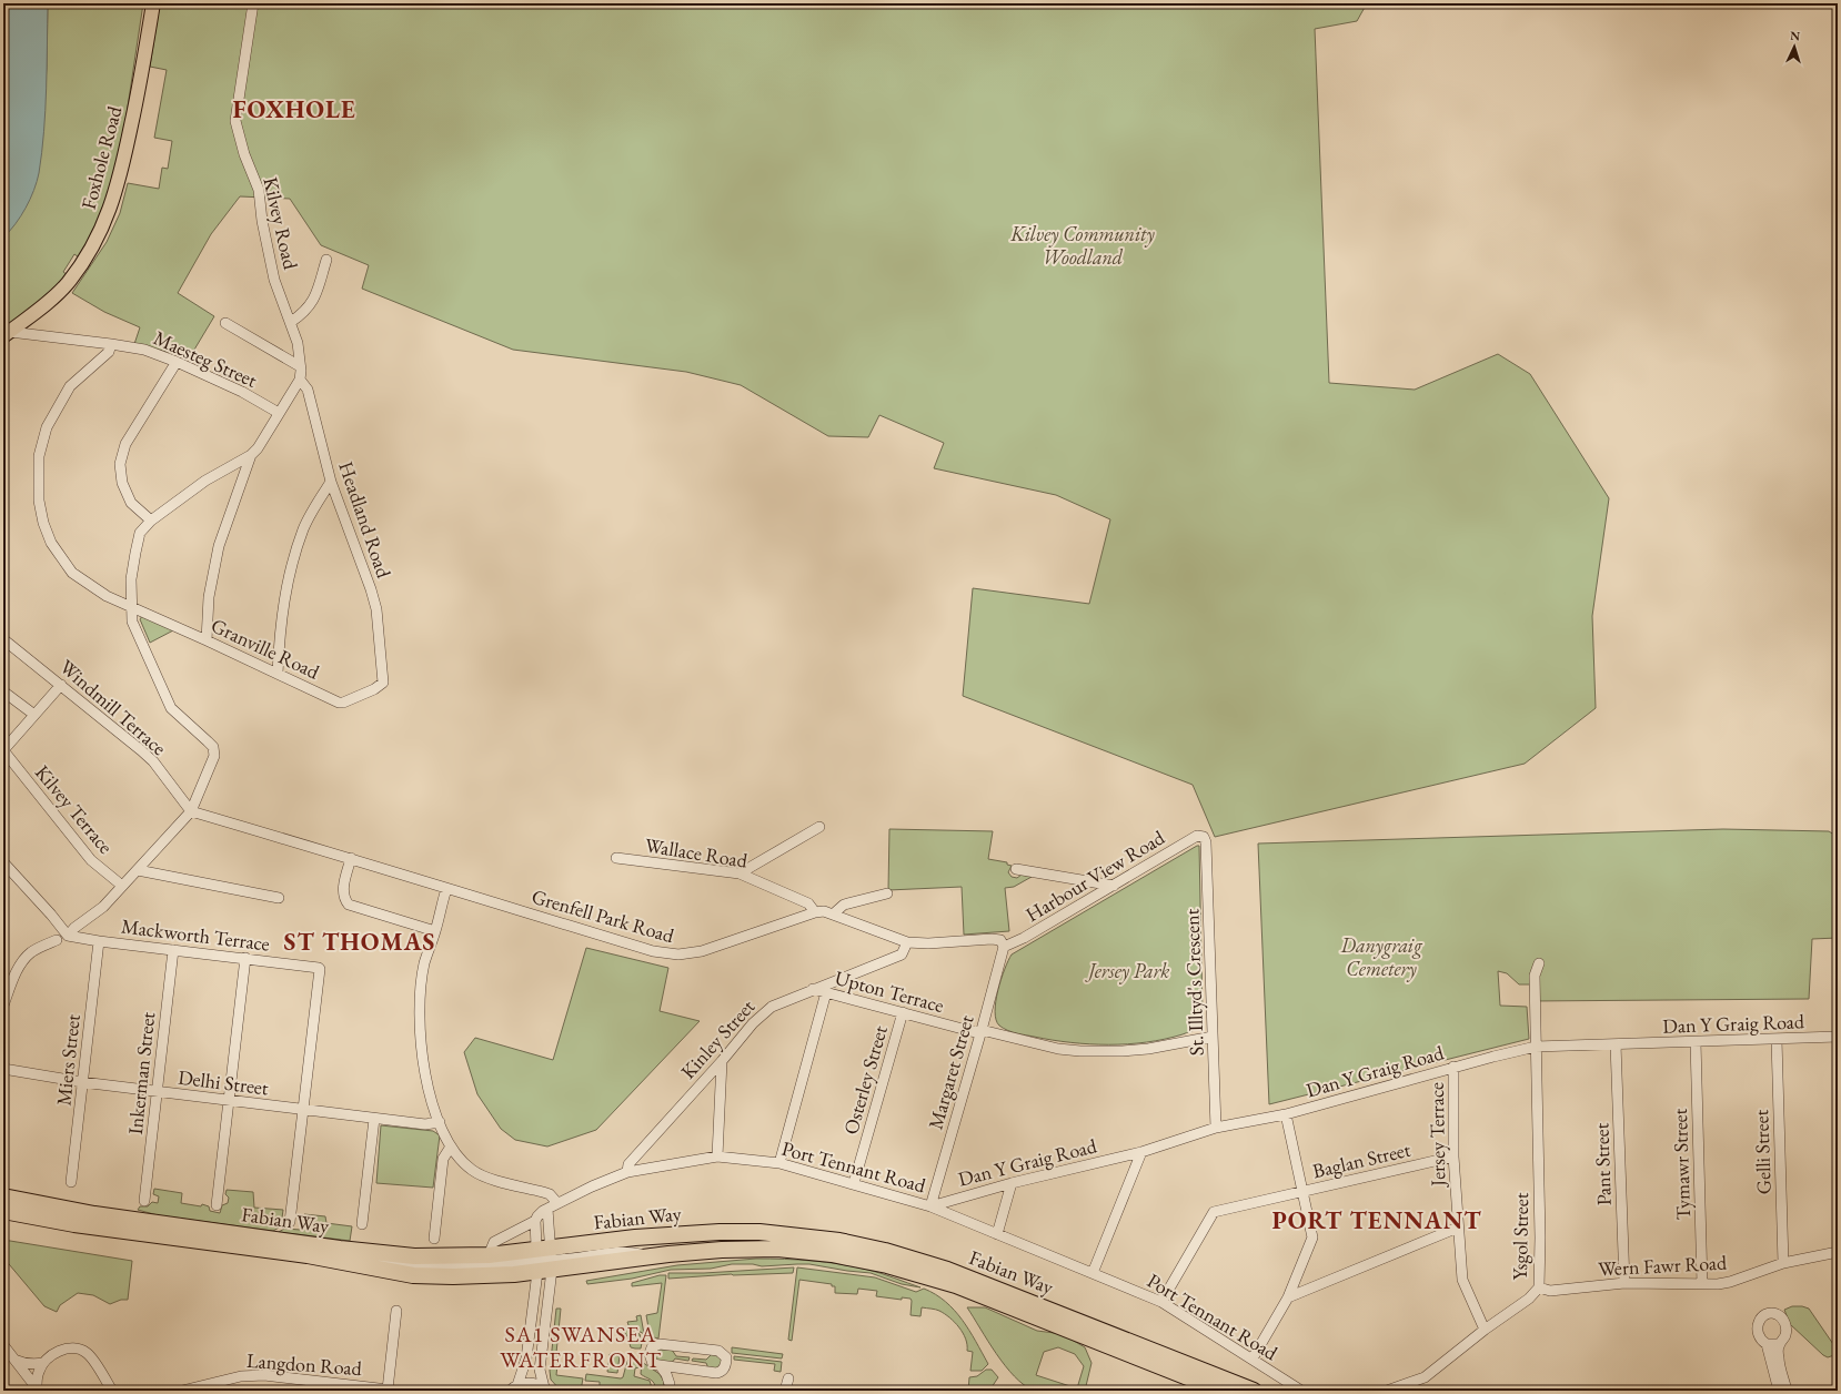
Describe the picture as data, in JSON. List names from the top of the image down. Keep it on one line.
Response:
{"streets":{"highway":["Fabian Way"],"main road":["Foxhole Road"],"street":["Kilvey Road","Maesteg Street","Headland Road","Granville Road","Windmill Terrace","Kilvey Terrace","Wallace Road","Harbour View Road","Grenfell Park Road","Mackworth Terrace","St. Illtyd's Crescent","Upton Terrace","Dan Y Graig Road","Kinley Street","Miers Street","Margaret Street","Inkerman Street","Osterley Street","Delhi Street","Jersey Terrace","Gelli Street","Baglan Street","Pant Street","Tymawr Street","Port Tennant Road","Ysgol Street","Wern Fawr Road","Langdon Road"]},"crossings":[["Foxhole Road","Maesteg Street"],["Kilvey Road","Headland Road"],["Maesteg Street","Granville Road"],["Headland Road","Granville Road"],["Windmill Terrace","Grenfell Park Road"],["Wallace Road","Grenfell Park Road"],["Harbour View Road","Grenfell Park Road"],["Harbour View Road","St. Illtyd's Crescent"],["Harbour View Road","Margaret Street"],["Grenfell Park Road","Kinley Street"],["Grenfell Park Road","Margaret Street"],["Mackworth Terrace","Miers Street"],["Mackworth Terrace","Inkerman Street"],["Mackworth Terrace","Delhi Street"],["St. Illtyd's Crescent","Upton Terrace"],["St. Illtyd's Crescent","Dan Y Graig Road"],["Upton Terrace","Kinley Street"],["Upton Terrace","Margaret Street"],["Upton Terrace","Osterley Street"],["Dan Y Graig Road","Margaret Street"],["Dan Y Graig Road","Jersey Terrace"],["Dan Y Graig Road","Gelli Street"],["Dan Y Graig Road","Pant Street"],["Dan Y Graig Road","Tymawr Street"],["Dan Y Graig Road","Port Tennant Road"],["Dan Y Graig Road","Ysgol Street"],["Kinley Street","Port Tennant Road"],["Miers Street","Delhi Street"],["Margaret Street","Port Tennant Road"],["Inkerman Street","Delhi Street"],["Osterley Street","Port Tennant Road"],["Jersey Terrace","Baglan Street"],["Jersey Terrace","Ysgol Street"],["Gelli Street","Wern Fawr Road"],["Baglan Street","Port Tennant Road"],["Pant Street","Wern Fawr Road"],["Tymawr Street","Wern Fawr Road"],["Port Tennant Road","Fabian Way"],["Ysgol Street","Wern Fawr Road"]],"districts":["FOXHOLE","ST THOMAS","PORT TENNANT","SA1 SWANSEA WATERFRONT"],"parks":["Kilvey Community Woodland","Danygraig Cemetery","Jersey Park"],"north":"top"}
